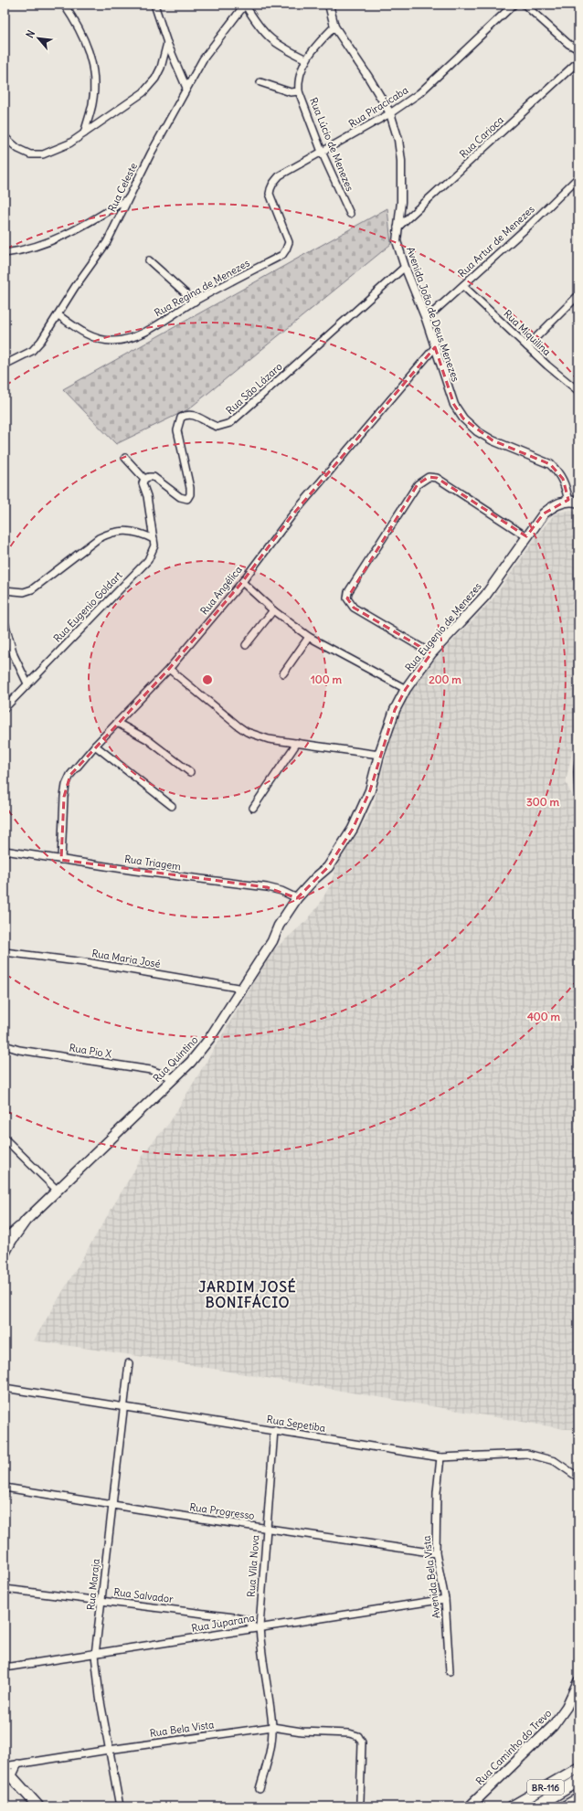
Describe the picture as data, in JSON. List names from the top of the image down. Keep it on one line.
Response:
{"streets":{"highway":["BR-116"],"main road":["Rua Eugenio de Menezes","Rua Quintino","Rua Caminho do Trevo"],"street":["Rua Piracicaba","Rua Carioca","Rua Lúcio de Menezes","Rua Celeste","Rua Artur de Menezes","Rua Regina de Menezes","Avenida João de Deus Menezes","Rua Miquilina","Rua São Lázaro","Rua Angélica","Rua Eugenio Goldart","Rua Triagem","Rua Maria José","Rua Pio X","Rua Sepetiba","Rua Progresso","Rua Vila Nova","Avenida Bela Vista","Rua Maraja","Rua Salvador","Rua Juparana","Rua Bela Vista"]},"crossings":[["Rua Piracicaba","Rua Lúcio de Menezes"],["Rua Piracicaba","Rua Regina de Menezes"],["Rua Piracicaba","Avenida João de Deus Menezes"],["Rua Carioca","Avenida João de Deus Menezes"],["Rua Lúcio de Menezes","Avenida João de Deus Menezes"],["Rua Celeste","Rua Regina de Menezes"],["Rua Artur de Menezes","Avenida João de Deus Menezes"],["Rua Artur de Menezes","Rua Miquilina"],["Avenida João de Deus Menezes","Rua São Lázaro"],["Avenida João de Deus Menezes","Rua Angélica"],["Avenida João de Deus Menezes","Rua Eugenio de Menezes"],["Rua São Lázaro","Rua Eugenio Goldart"],["Rua Angélica","Rua Triagem"],["Rua Eugenio de Menezes","Rua Quintino"],["Rua Triagem","Rua Quintino"],["Rua Maria José","Rua Quintino"],["Rua Pio X","Rua Quintino"],["Rua Sepetiba","Rua Vila Nova"],["Rua Sepetiba","Avenida Bela Vista"],["Rua Sepetiba","Rua Maraja"],["Rua Progresso","Rua Vila Nova"],["Rua Progresso","Avenida Bela Vista"],["Rua Progresso","Rua Maraja"],["Rua Vila Nova","Rua Salvador"],["Rua Vila Nova","Rua Juparana"],["Rua Vila Nova","Rua Bela Vista"],["Avenida Bela Vista","Rua Juparana"],["Rua Maraja","Rua Salvador"],["Rua Maraja","Rua Juparana"],["Rua Maraja","Rua Bela Vista"],["Rua Salvador","Rua Juparana"]],"districts":["JARDIM JOSÉ BONIFÁCIO"],"north":"top left","rings":["100 m","200 m","300 m","400 m"]}
